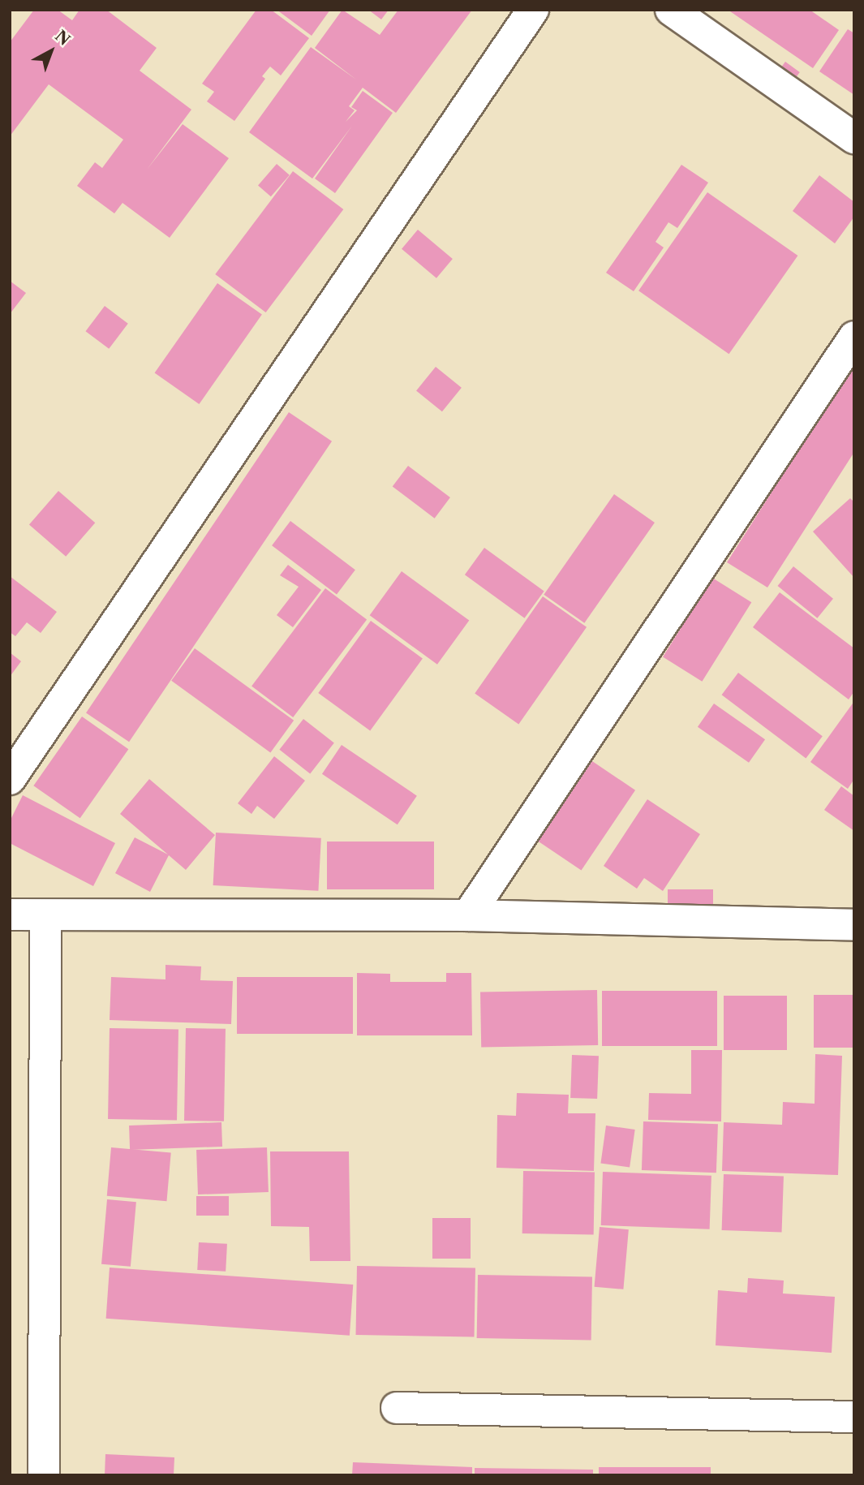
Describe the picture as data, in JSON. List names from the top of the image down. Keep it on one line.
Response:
{"north":"top right"}
